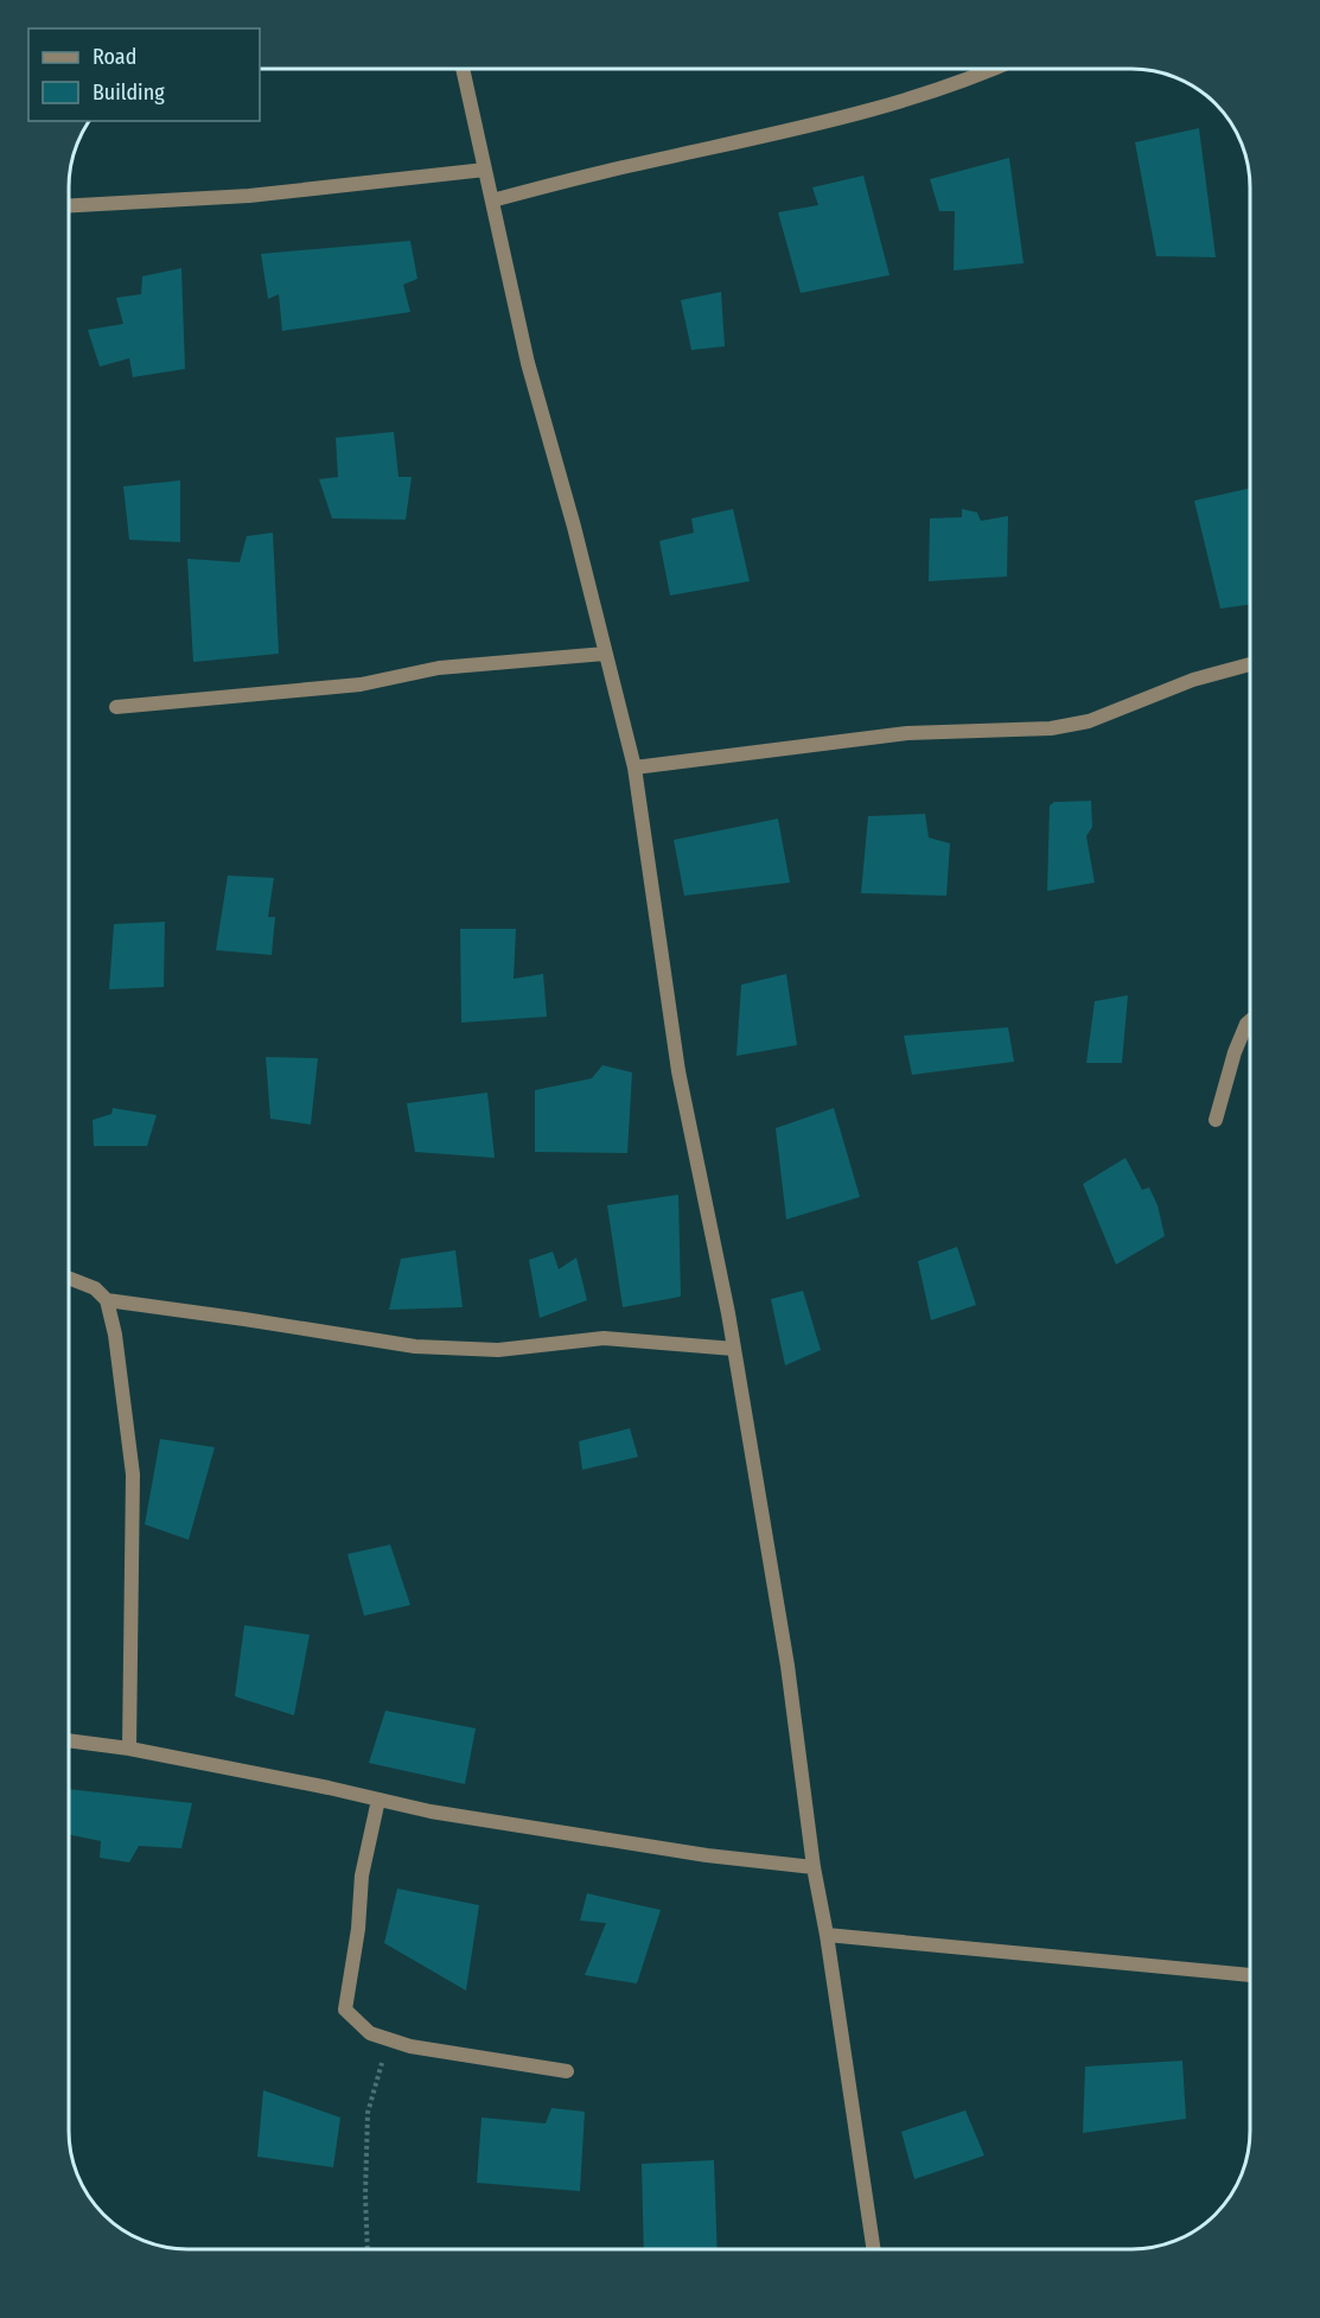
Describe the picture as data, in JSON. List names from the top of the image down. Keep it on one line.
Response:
{"legend":["Road","Building"]}
